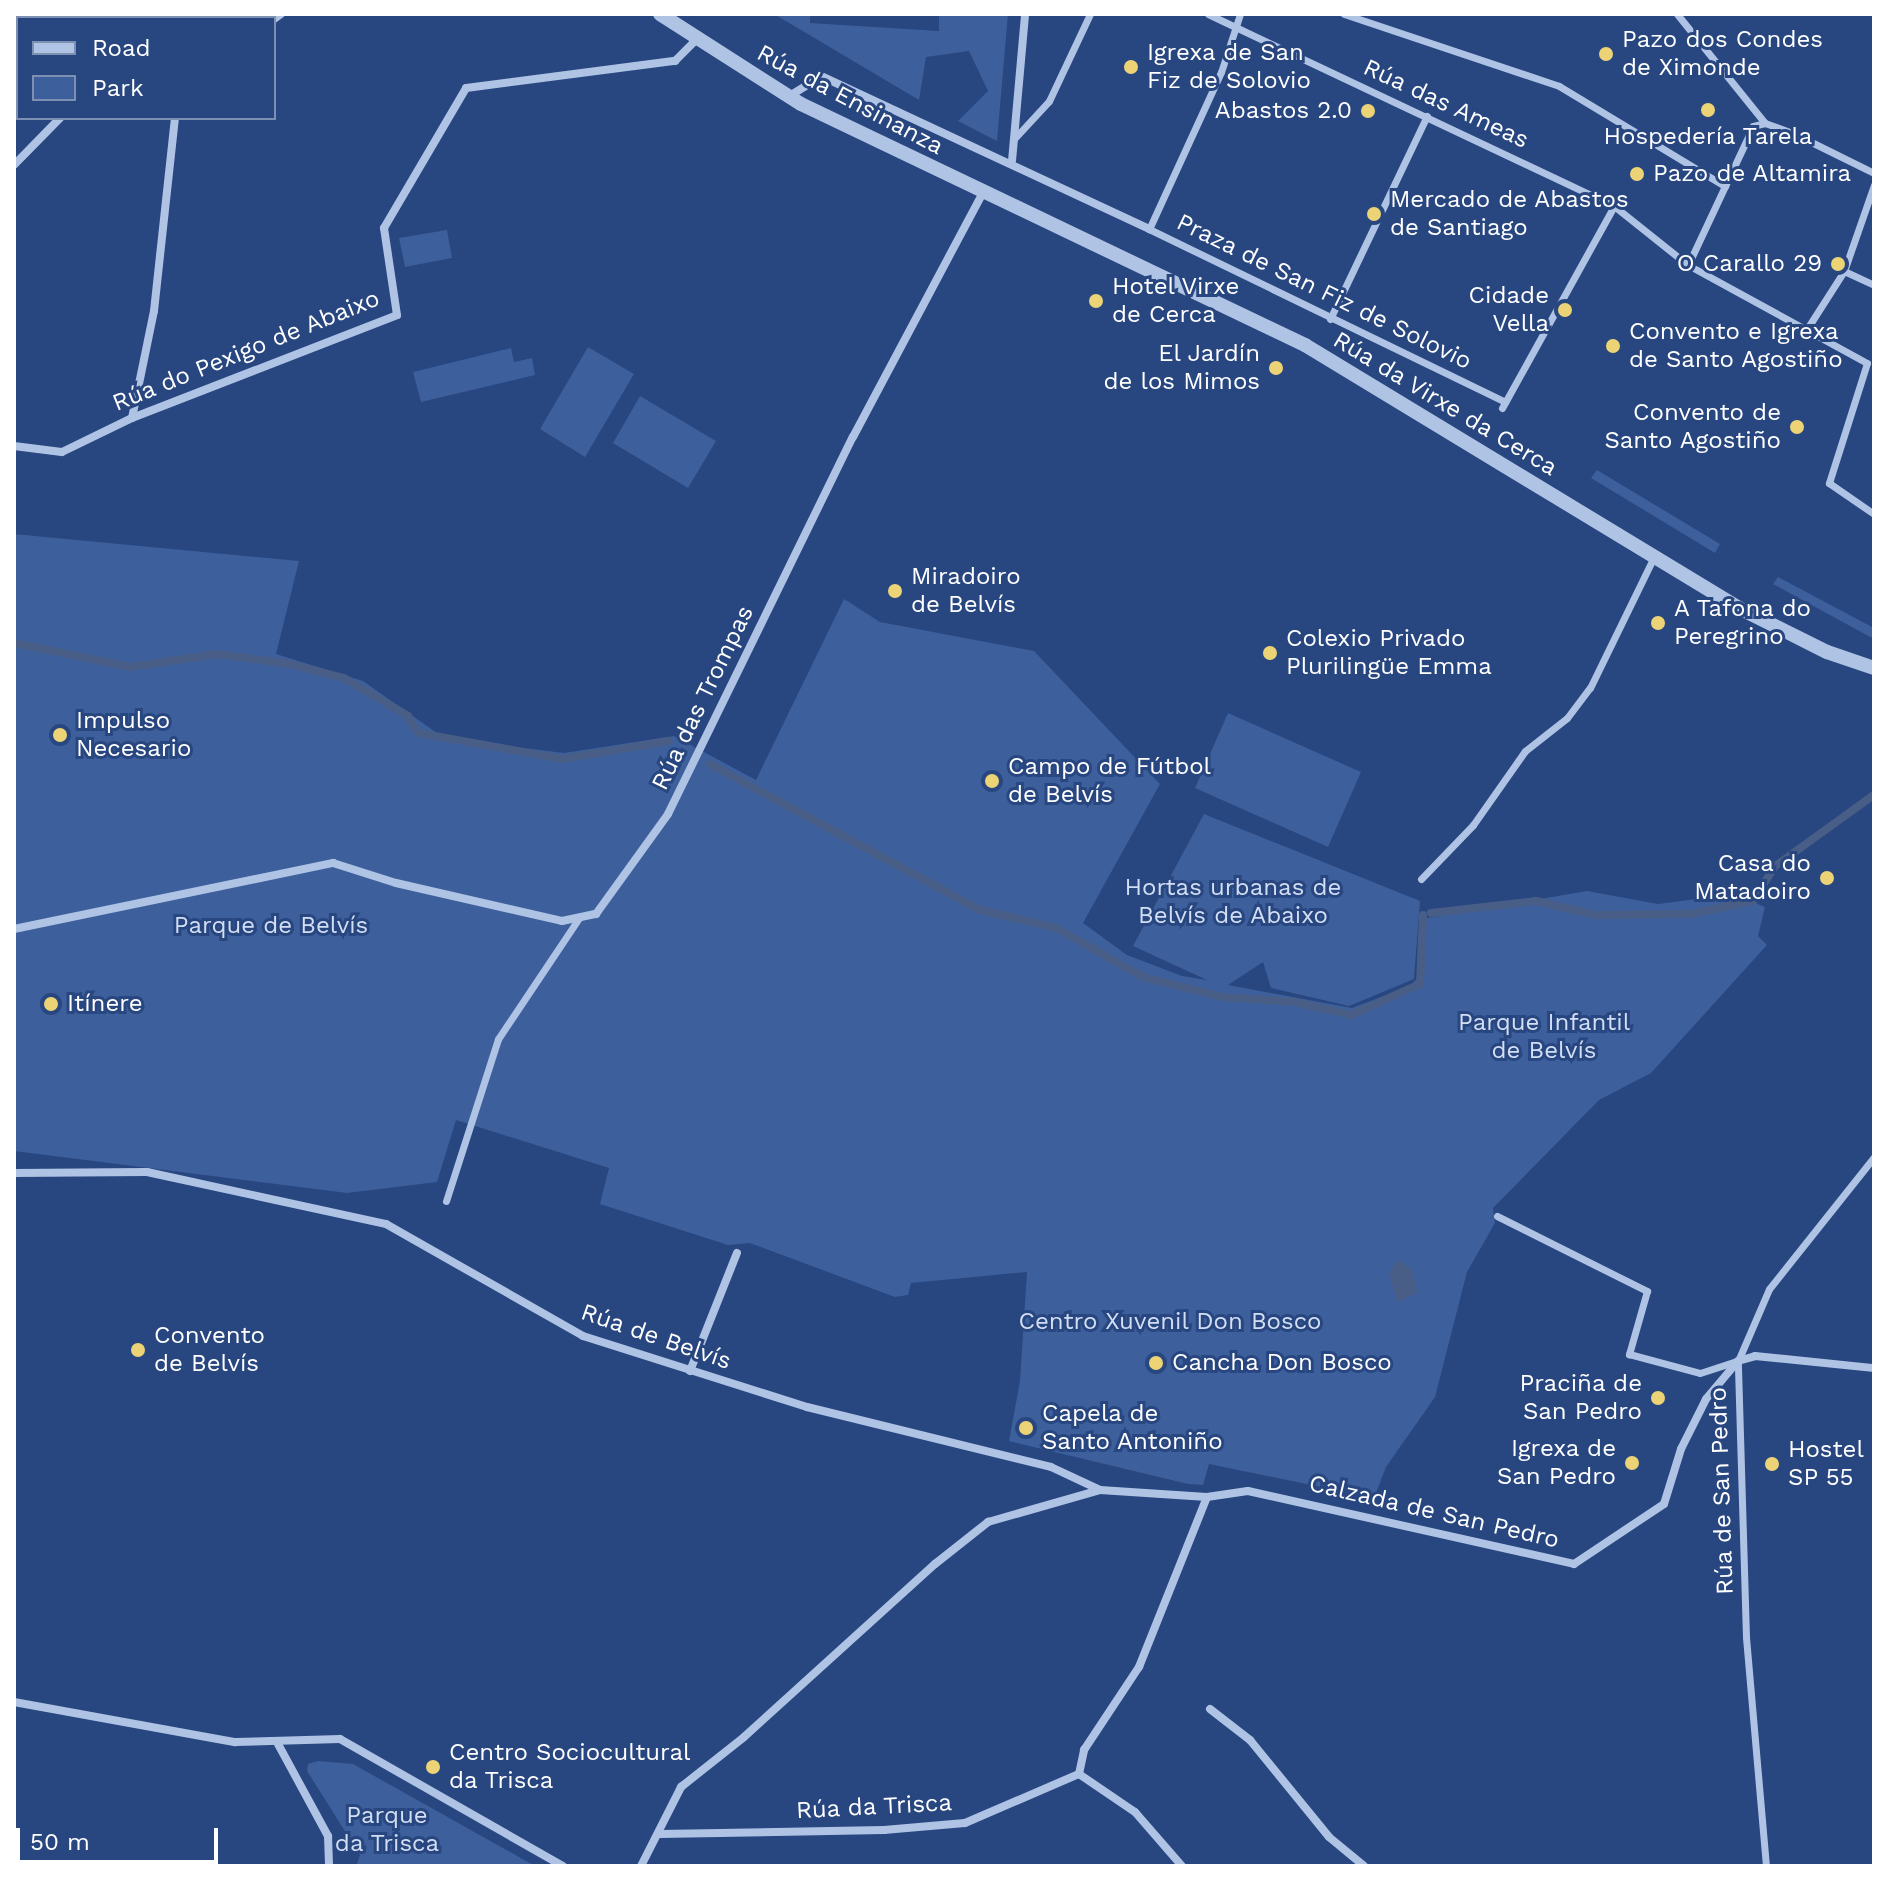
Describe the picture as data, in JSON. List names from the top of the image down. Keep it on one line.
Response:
{"streets":{"street":["Rúa da Ensinanza","Rúa das Ameas","Praza de San Fiz de Solovio","Rúa do Pexigo de Abaixo","Rúa da Virxe da Cerca","Rúa das Trompas","Rúa de Belvís","Rúa de San Pedro","Calzada de San Pedro","Rúa da Trisca"]},"crossings":[["Rúa da Ensinanza","Rúa do Pexigo de Abaixo"],["Rúa da Ensinanza","Rúa da Virxe da Cerca"],["Rúa da Ensinanza","Rúa das Trompas"],["Rúa das Ameas","Praza de San Fiz de Solovio"],["Rúa da Virxe da Cerca","Rúa das Trompas"],["Rúa de Belvís","Calzada de San Pedro"],["Rúa de San Pedro","Calzada de San Pedro"]],"parks":["Hortas urbanas de Belvís de Abaixo","Parque de Belvís","Parque Infantil de Belvís","Centro Xuvenil Don Bosco","Parque da Trisca"],"places":["Pazo dos Condes de Ximonde","Igrexa de San Fiz de Solovio","Hospedería Tarela","Abastos 2.0","Pazo de Altamira","Mercado de Abastos de Santiago","O Carallo 29","Hotel Virxe de Cerca","Cidade Vella","Convento e Igrexa de Santo Agostiño","El Jardín de los Mimos","Convento de Santo Agostiño","Miradoiro de Belvís","A Tafona do Peregrino","Colexio Privado Plurilingüe Emma","Impulso Necesario","Campo de Fútbol de Belvís","Casa do Matadoiro","Itínere","Convento de Belvís","Cancha Don Bosco","Praciña de San Pedro","Capela de Santo Antoniño","Igrexa de San Pedro","Hostel SP 55","Centro Sociocultural da Trisca"],"legend":["Road","Park"],"scale_bar":"50 m"}
